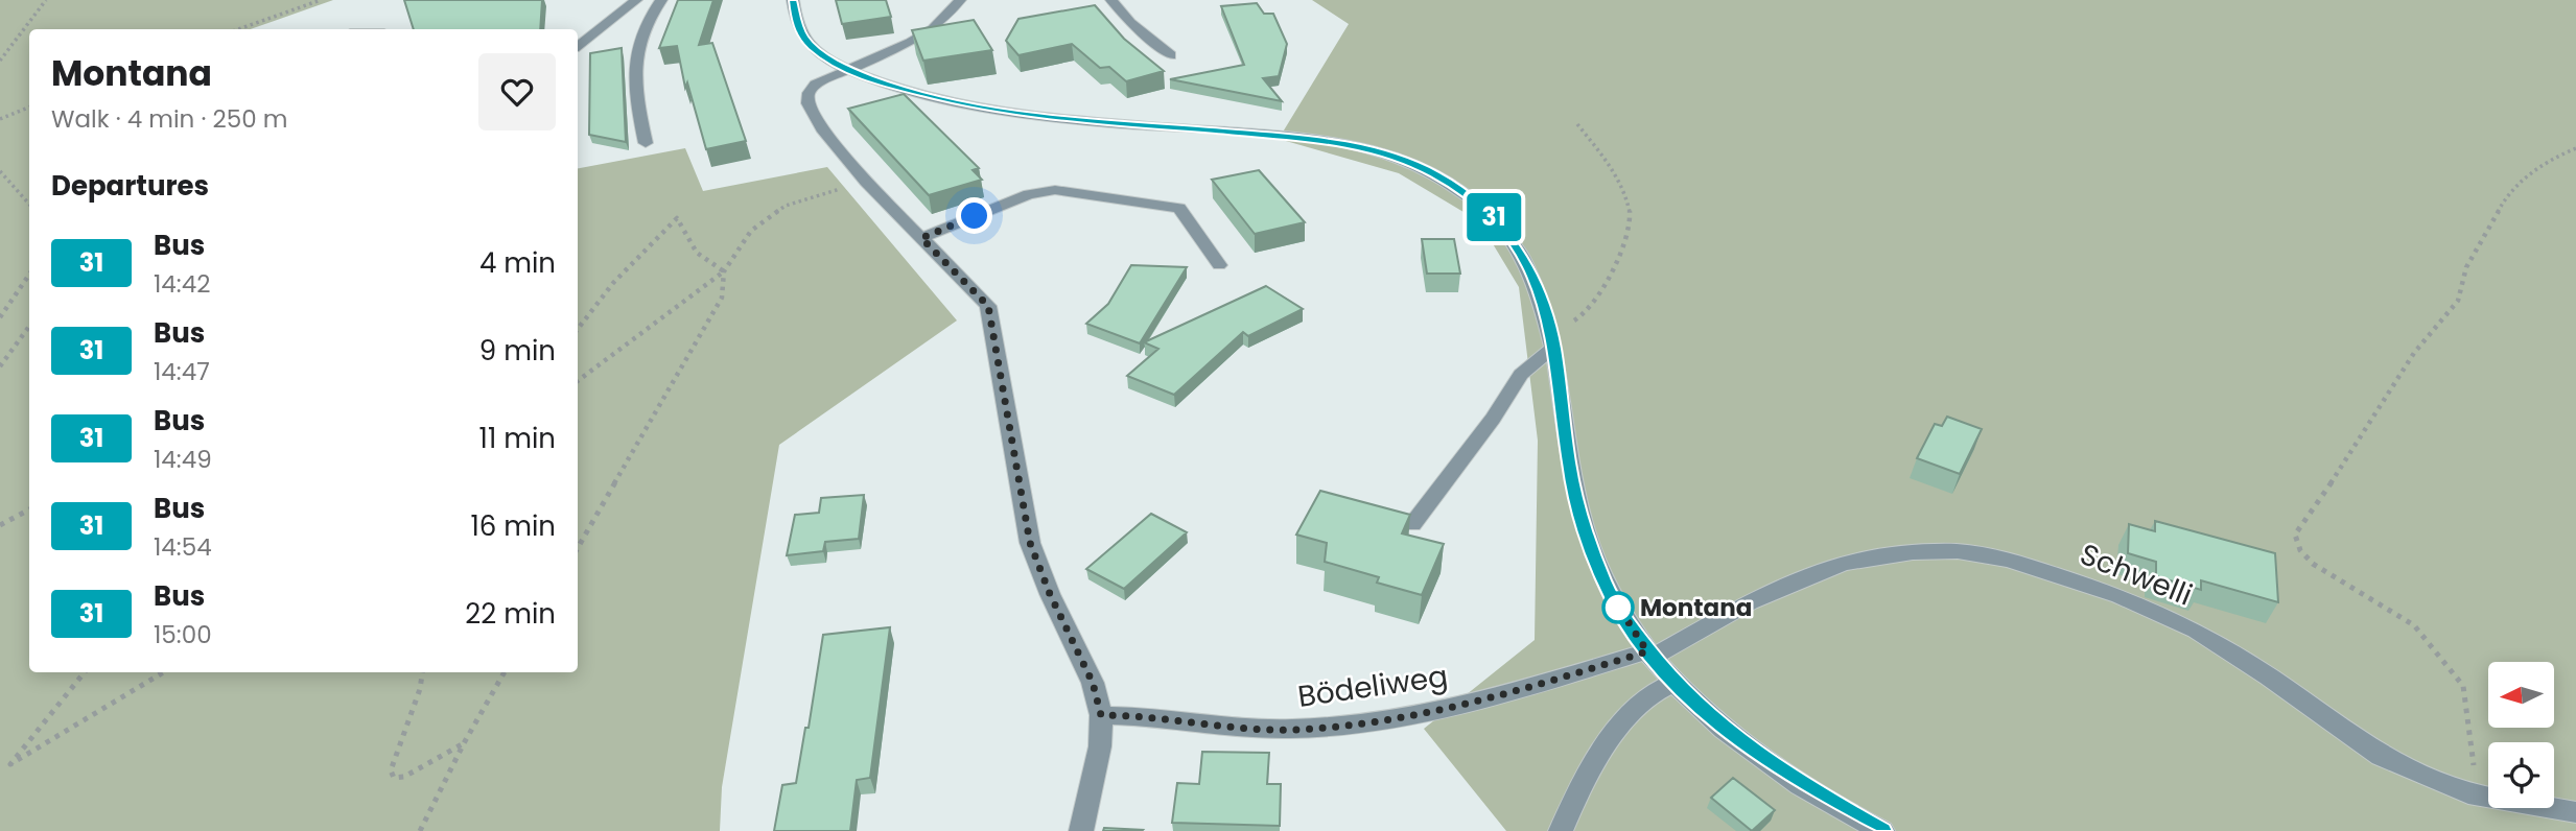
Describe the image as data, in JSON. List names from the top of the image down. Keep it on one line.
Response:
{"streets":{"street":["Schwelli","Bödeliweg"]},"crossings":[["Schwelli","Bödeliweg"]],"places":["Montana"],"lines":["bus line 31"],"north":"left","page":{"on_map":"31","heading":[["Montana","Walk · 4 min · 250 m"],"Departures"],"list":[{"mark":"31","name":"Bus","note":"14:42","value":"4 min"},{"mark":"31","name":"Bus","note":"14:47","value":"9 min"},{"mark":"31","name":"Bus","note":"14:49","value":"11 min"},{"mark":"31","name":"Bus","note":"14:54","value":"16 min"},{"mark":"31","name":"Bus","note":"15:00","value":"22 min"}]}}
